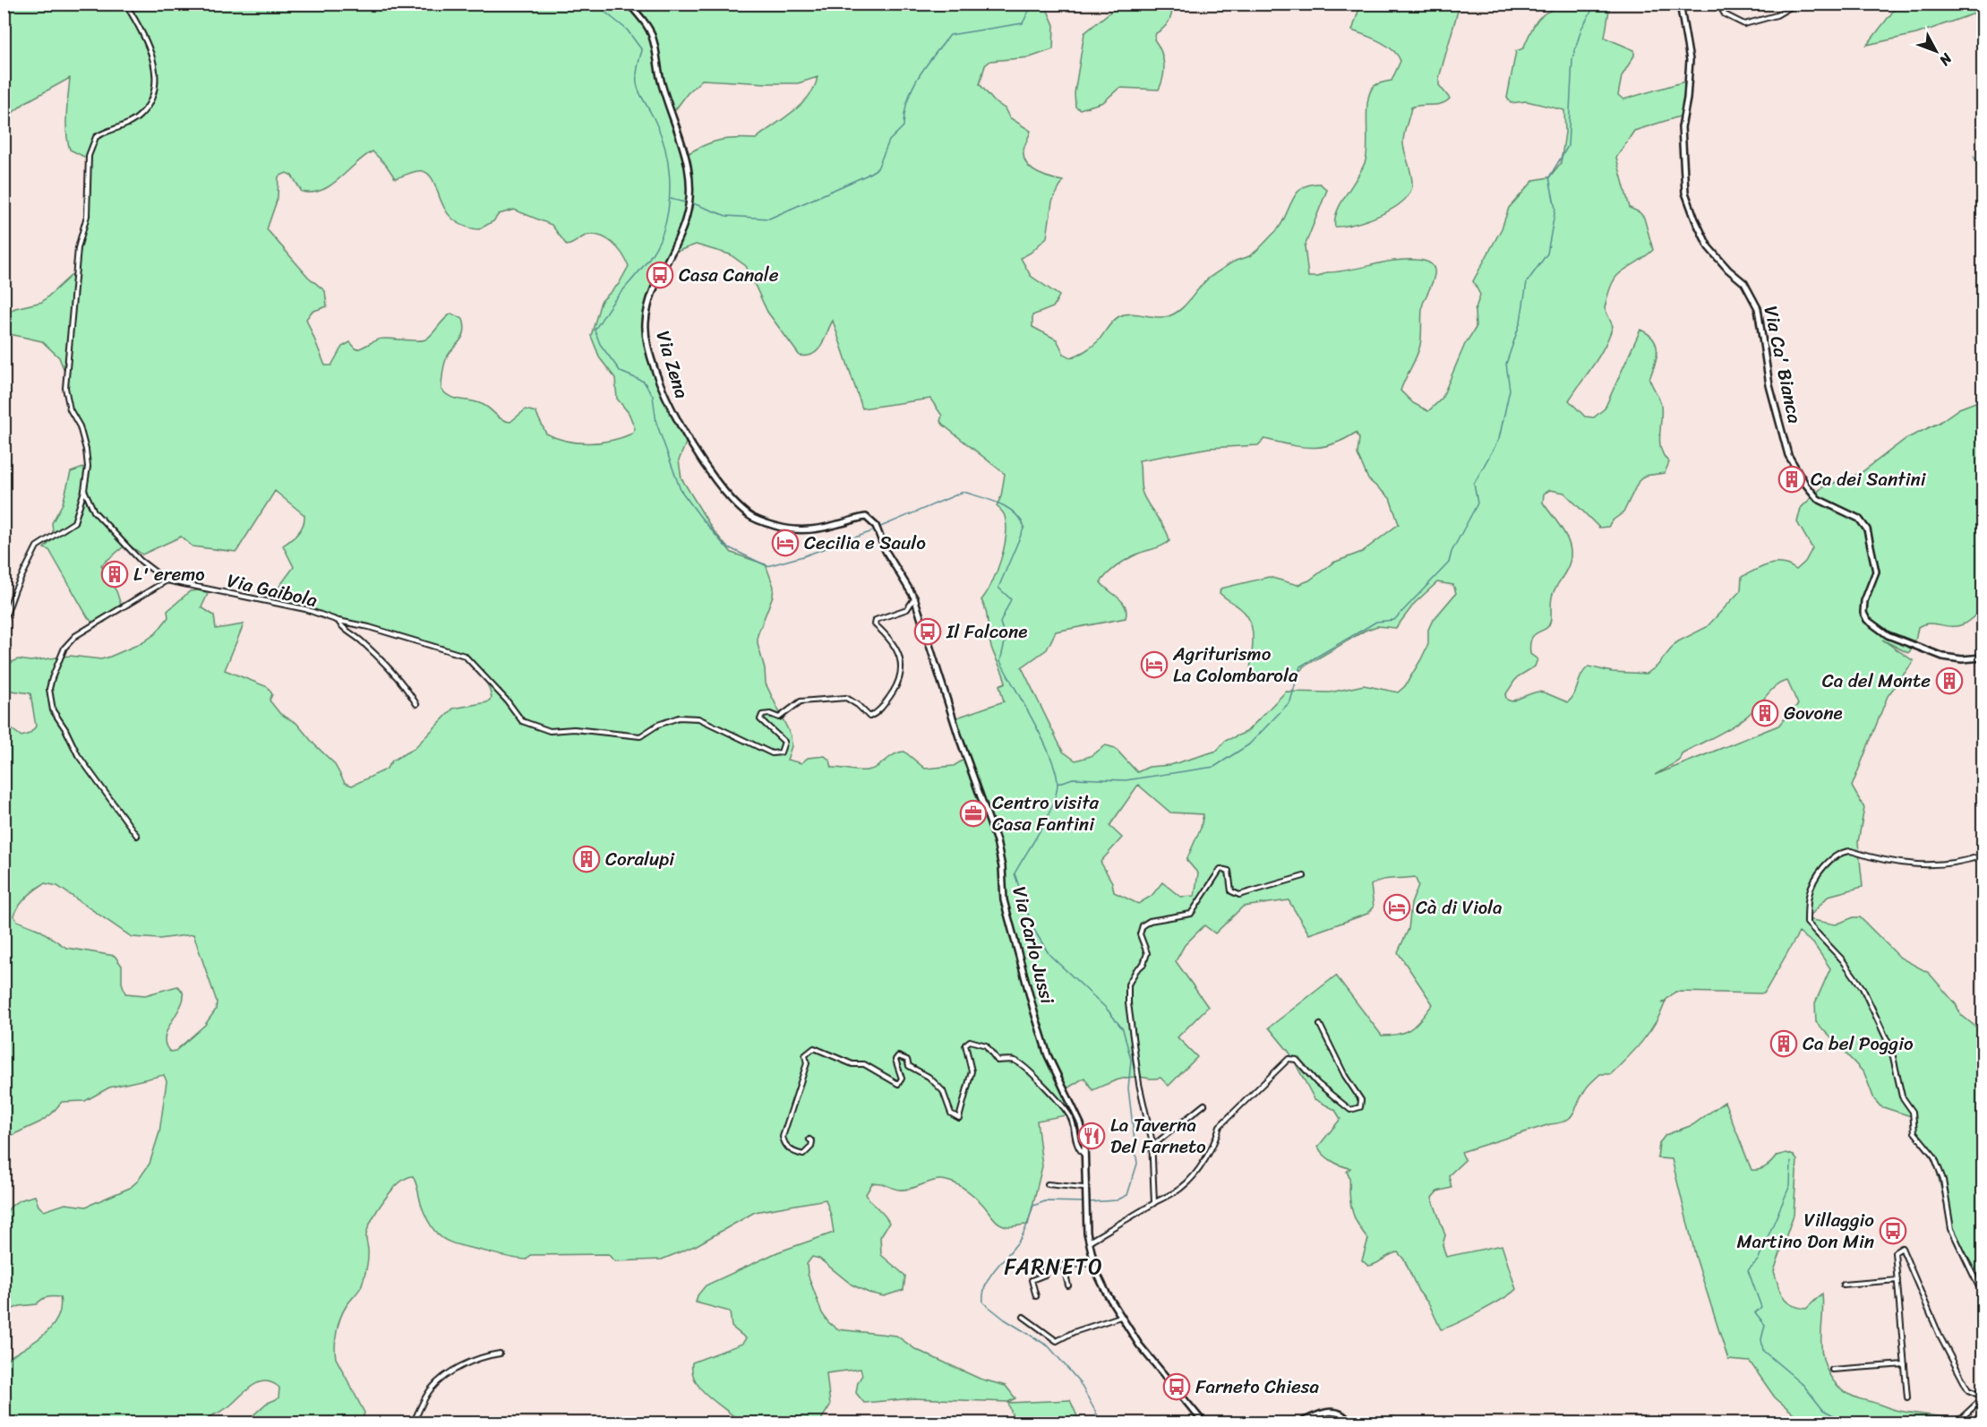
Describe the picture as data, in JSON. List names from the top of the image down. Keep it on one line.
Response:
{"streets":{"street":["Via Zena","Via Ca' Bianca","Via Gaibola","Via Carlo Jussi"]},"crossings":[["Via Zena","Via Carlo Jussi"]],"districts":["FARNETO"],"places":{"bus stop":["Casa Canale","Il Falcone","Villaggio Martino Don Min","Farneto Chiesa"],"building":["Ca dei Santini","L' eremo","Ca del Monte","Govone","Coralupi","Ca bel Poggio"],"hotel":["Cecilia e Saulo","Agriturismo La Colombarola","Cà di Viola"],"office":["Centro visita Casa Fantini"],"restaurant":["La Taverna Del Farneto"]},"north":"bottom right"}
